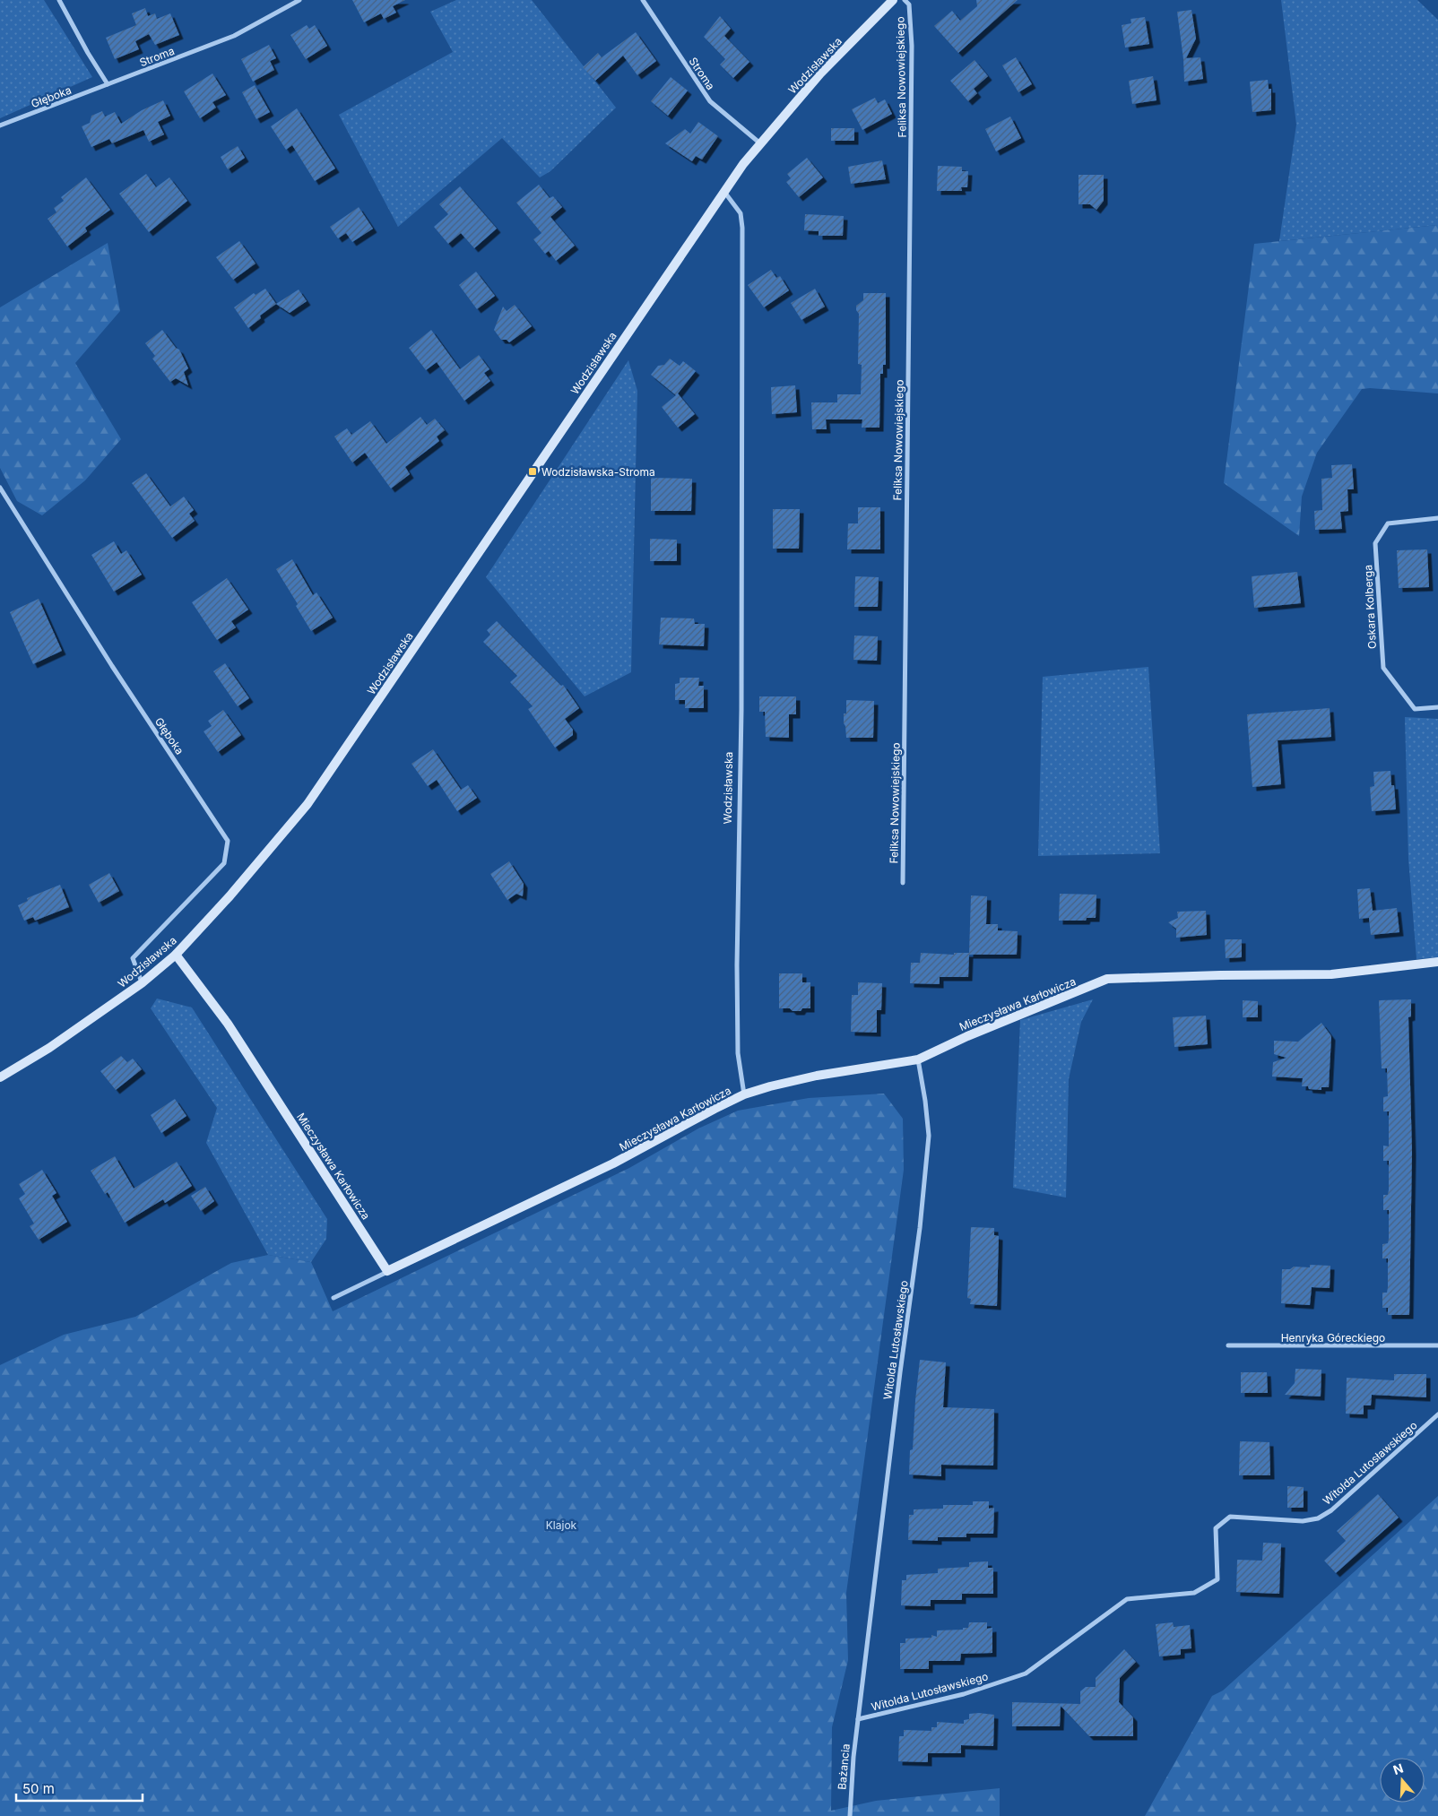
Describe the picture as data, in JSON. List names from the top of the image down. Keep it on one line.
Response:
{"streets":{"street":["Stroma","Wodzisławska","Feliksa Nowowiejskiego","Głęboka","Oskara Kolberga","Mieczysława Karłowicza","Henryka Góreckiego","Witolda Lutosławskiego","Bażancia"]},"crossings":[["Stroma","Wodzisławska"],["Stroma","Głęboka"],["Wodzisławska","Głęboka"],["Wodzisławska","Mieczysława Karłowicza"],["Mieczysława Karłowicza","Witolda Lutosławskiego"],["Witolda Lutosławskiego","Bażancia"]],"parks":["Klajok"],"places":{"transit":["Wodzisławska-Stroma"]},"scale_bar":"50 m","north":"top"}
